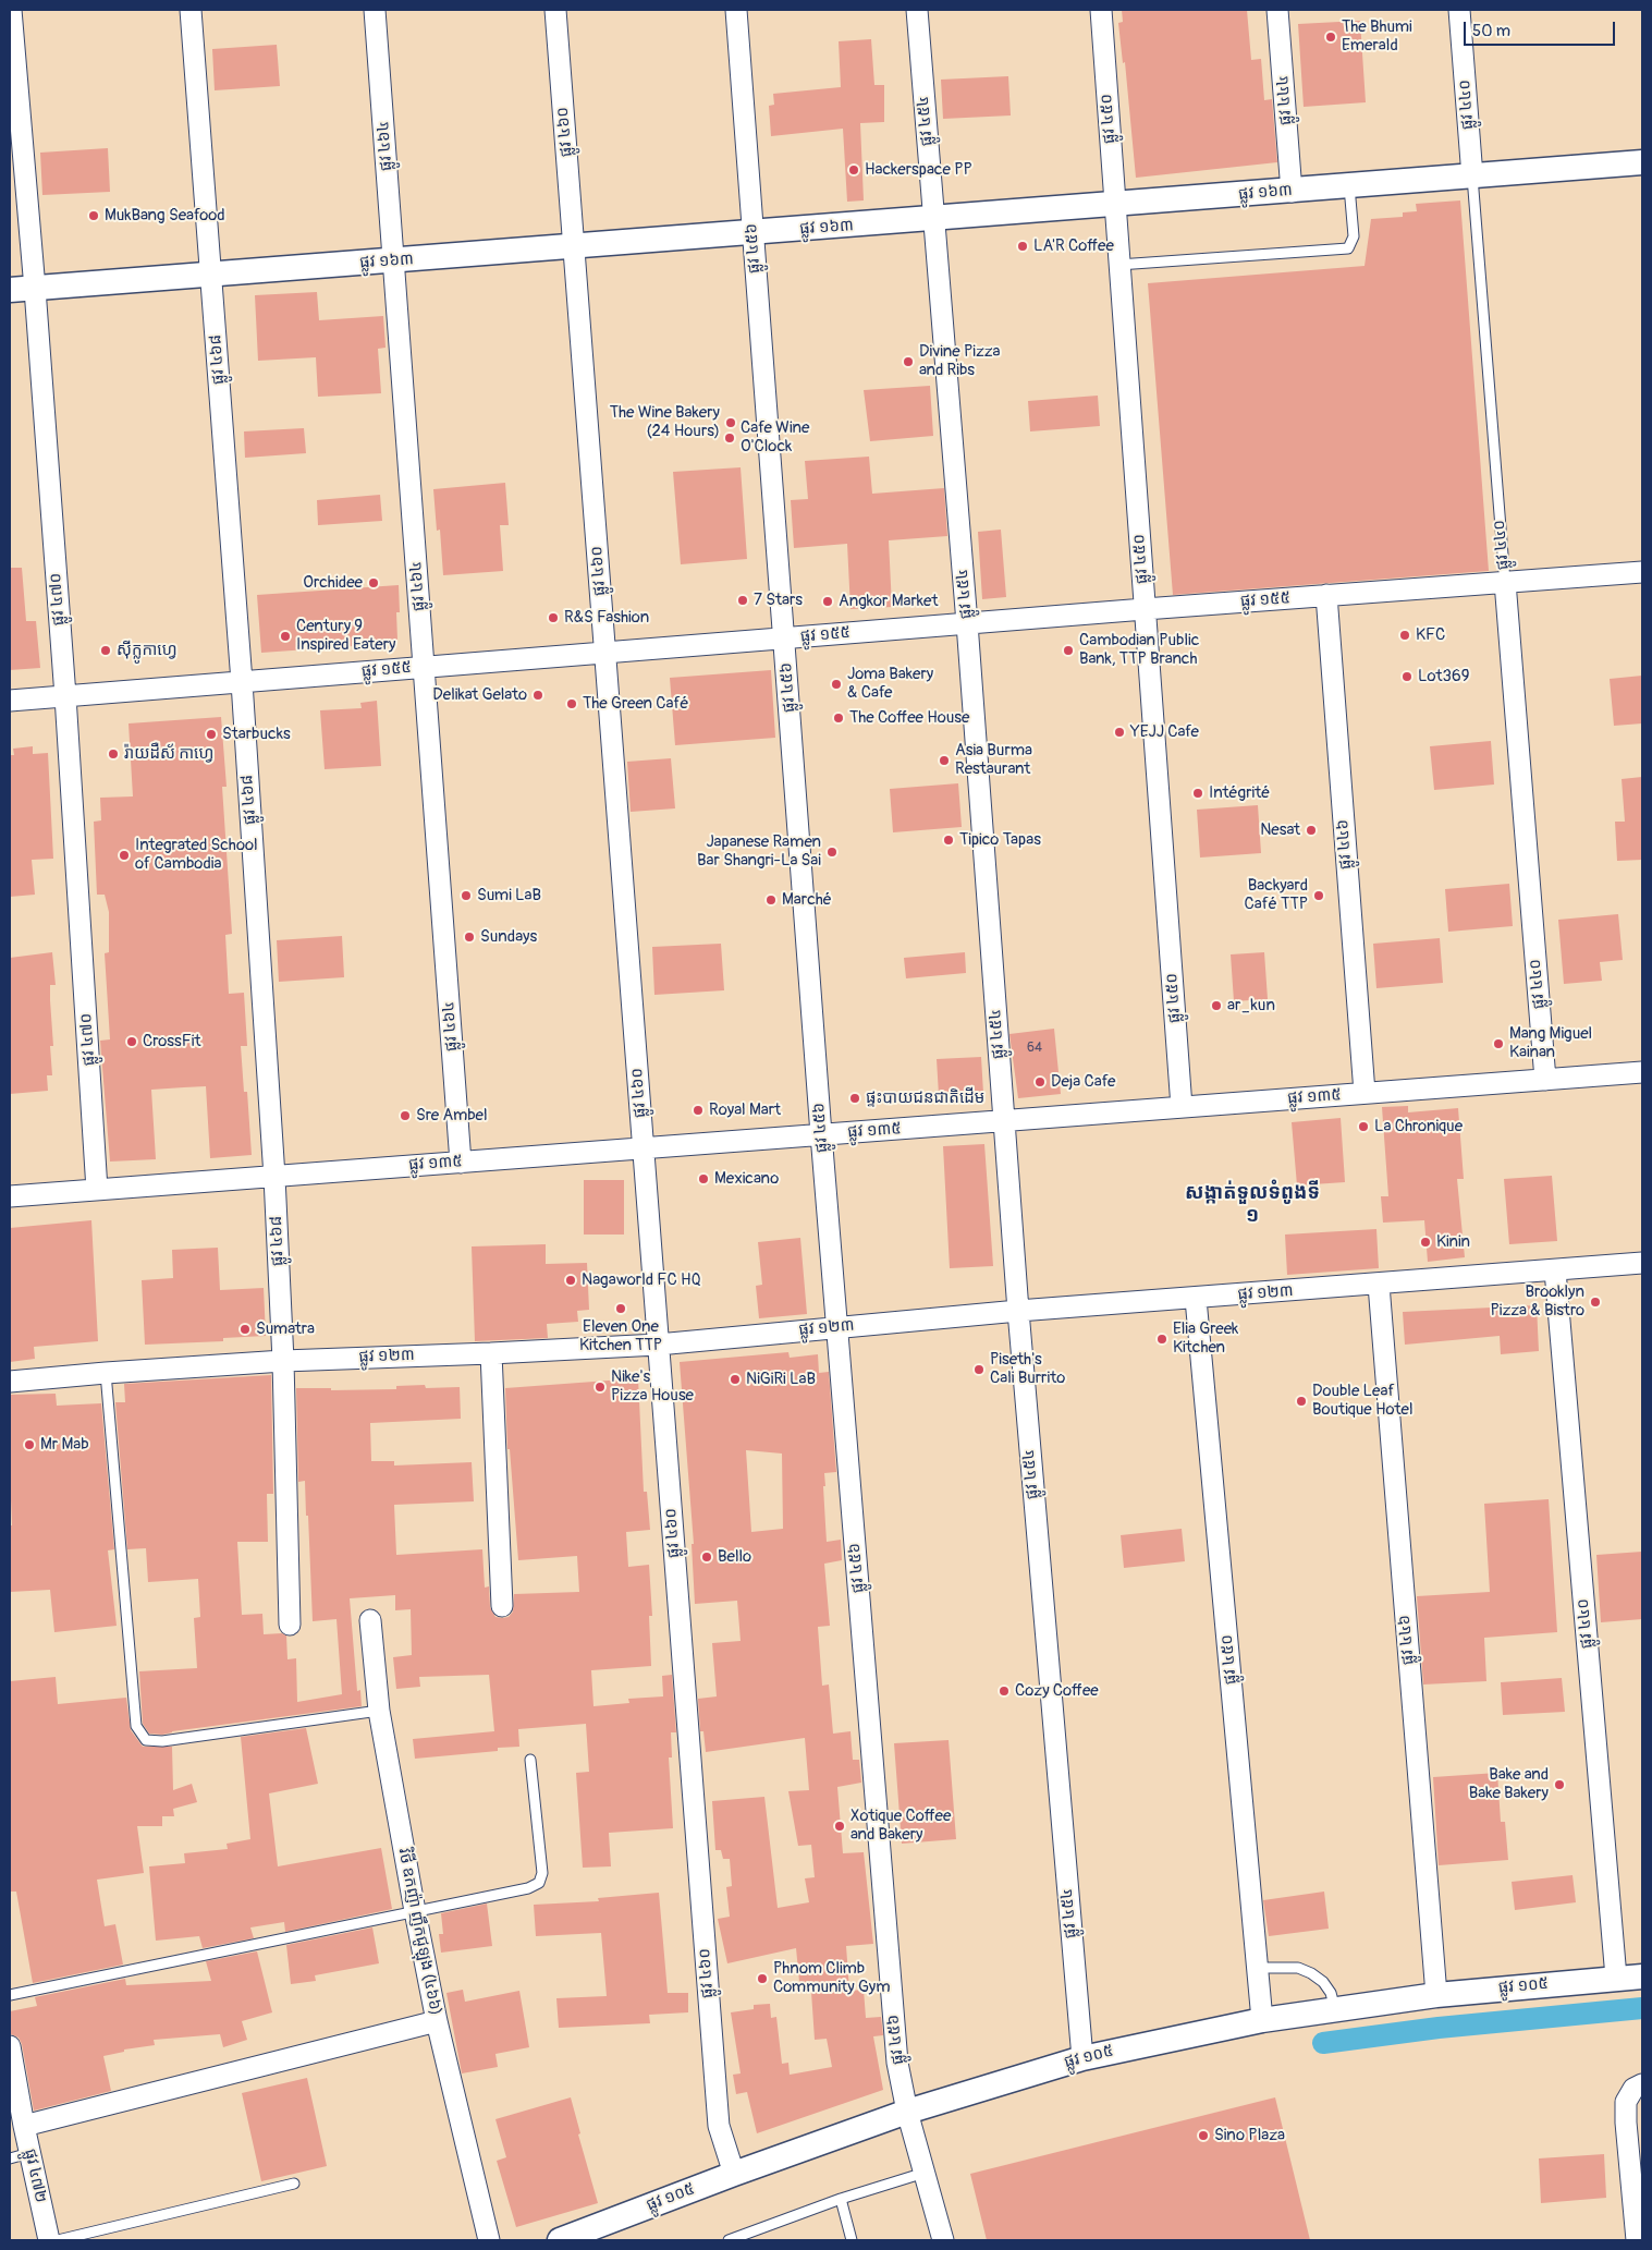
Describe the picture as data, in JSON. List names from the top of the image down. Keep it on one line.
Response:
{"streets":{"street":["ផ្លូវ ៤៤៤","ផ្លូវ ៤៤០","ផ្លូវ ៤៥០","ផ្លូវ ៤៥៤","ផ្លូវ ៤៦០","ផ្លូវ ៤៦៤","ផ្លូវ ១៦៣","ផ្លូវ ៤៥៦","ផ្លូវ ៤៦៨","ផ្លូវ ៤៧០","ផ្លូវ ១៥៥","ផ្លូវ ៤៤៦","ផ្លូវ ១៣៥","ផ្លូវ ១២៣","វិថី ឧកញ៉ា ញឹកជូឡុង (៤៦៦)","ផ្លូវ ១០៥","ផ្លូវ ៤៧២"]},"crossings":[["ផ្លូវ ៤៤៤","ផ្លូវ ១៦៣"],["ផ្លូវ ៤៤០","ផ្លូវ ១៦៣"],["ផ្លូវ ៤៤០","ផ្លូវ ១៥៥"],["ផ្លូវ ៤៤០","ផ្លូវ ១៣៥"],["ផ្លូវ ៤៤០","ផ្លូវ ១២៣"],["ផ្លូវ ៤៤០","ផ្លូវ ១០៥"],["ផ្លូវ ៤៥០","ផ្លូវ ១៦៣"],["ផ្លូវ ៤៥០","ផ្លូវ ១៥៥"],["ផ្លូវ ៤៥០","ផ្លូវ ១៣៥"],["ផ្លូវ ៤៥០","ផ្លូវ ១២៣"],["ផ្លូវ ៤៥០","ផ្លូវ ១០៥"],["ផ្លូវ ៤៥៤","ផ្លូវ ១៦៣"],["ផ្លូវ ៤៥៤","ផ្លូវ ១៥៥"],["ផ្លូវ ៤៥៤","ផ្លូវ ១៣៥"],["ផ្លូវ ៤៥៤","ផ្លូវ ១២៣"],["ផ្លូវ ៤៥៤","ផ្លូវ ១០៥"],["ផ្លូវ ៤៦០","ផ្លូវ ១៦៣"],["ផ្លូវ ៤៦០","ផ្លូវ ១៥៥"],["ផ្លូវ ៤៦០","ផ្លូវ ១៣៥"],["ផ្លូវ ៤៦០","ផ្លូវ ១២៣"],["ផ្លូវ ៤៦០","ផ្លូវ ១០៥"],["ផ្លូវ ៤៦៤","ផ្លូវ ១៦៣"],["ផ្លូវ ៤៦៤","ផ្លូវ ១៥៥"],["ផ្លូវ ៤៦៤","ផ្លូវ ១៣៥"],["ផ្លូវ ១៦៣","ផ្លូវ ៤៥៦"],["ផ្លូវ ១៦៣","ផ្លូវ ៤៦៨"],["ផ្លូវ ១៦៣","ផ្លូវ ៤៧០"],["ផ្លូវ ៤៥៦","ផ្លូវ ១៥៥"],["ផ្លូវ ៤៥៦","ផ្លូវ ១៣៥"],["ផ្លូវ ៤៥៦","ផ្លូវ ១២៣"],["ផ្លូវ ៤៥៦","ផ្លូវ ១០៥"],["ផ្លូវ ៤៦៨","ផ្លូវ ១៥៥"],["ផ្លូវ ៤៦៨","ផ្លូវ ១៣៥"],["ផ្លូវ ៤៦៨","ផ្លូវ ១២៣"],["ផ្លូវ ៤៧០","ផ្លូវ ១៥៥"],["ផ្លូវ ៤៧០","ផ្លូវ ១៣៥"],["ផ្លូវ ១៥៥","ផ្លូវ ៤៤៦"],["ផ្លូវ ៤៤៦","ផ្លូវ ១៣៥"],["ផ្លូវ ៤៤៦","ផ្លូវ ១២៣"],["ផ្លូវ ៤៤៦","ផ្លូវ ១០៥"]],"districts":["សង្កាត់ទួលទំពូងទី ១"],"places":["The Bhumi Emerald","Hackerspace PP","MukBang Seafood","LA'R Coffee","Divine Pizza and Ribs","The Wine Bakery (24 Hours)","Cafe Wine O'Clock","Orchidee","7 Stars","Angkor Market","R&S Fashion","KFC","Century 9 Inspired Eatery","ស៊ីក្លូកាហ្វេ","Cambodian Public Bank, TTP Branch","Lot369","Joma Bakery & Cafe","Delikat Gelato","The Green Café","The Coffee House","YEJJ Cafe","Starbucks","រ៉ាយដឺស័ កាហ្វេ","Asia Burma Restaurant","Intégrité","Nesat","Tipico Tapas","Japanese Ramen Bar Shangri-La Sai","Integrated School of Cambodia","Sumi LaB","Backyard Café TTP","Marché","Sundays","ar_kun","CrossFit","Mang Miguel Kainan","Deja Cafe","ផ្ទះបាយជនជាតិដើម","Royal Mart","Sre Ambel","La Chronique","Mexicano","Kinin","Nagaworld FC HQ","Brooklyn Pizza & Bistro","Eleven One Kitchen TTP","Sumatra","Elia Greek Kitchen","Piseth's Cali Burrito","NiGiRi LaB","Nike's Pizza House","Double Leaf Boutique Hotel","Mr Mab","Bello","Cozy Coffee","Bake and Bake Bakery","Xotique Coffee and Bakery","Phnom Climb Community Gym","Sino Plaza"],"house_numbers":["64"],"scale_bar":"50 m"}
